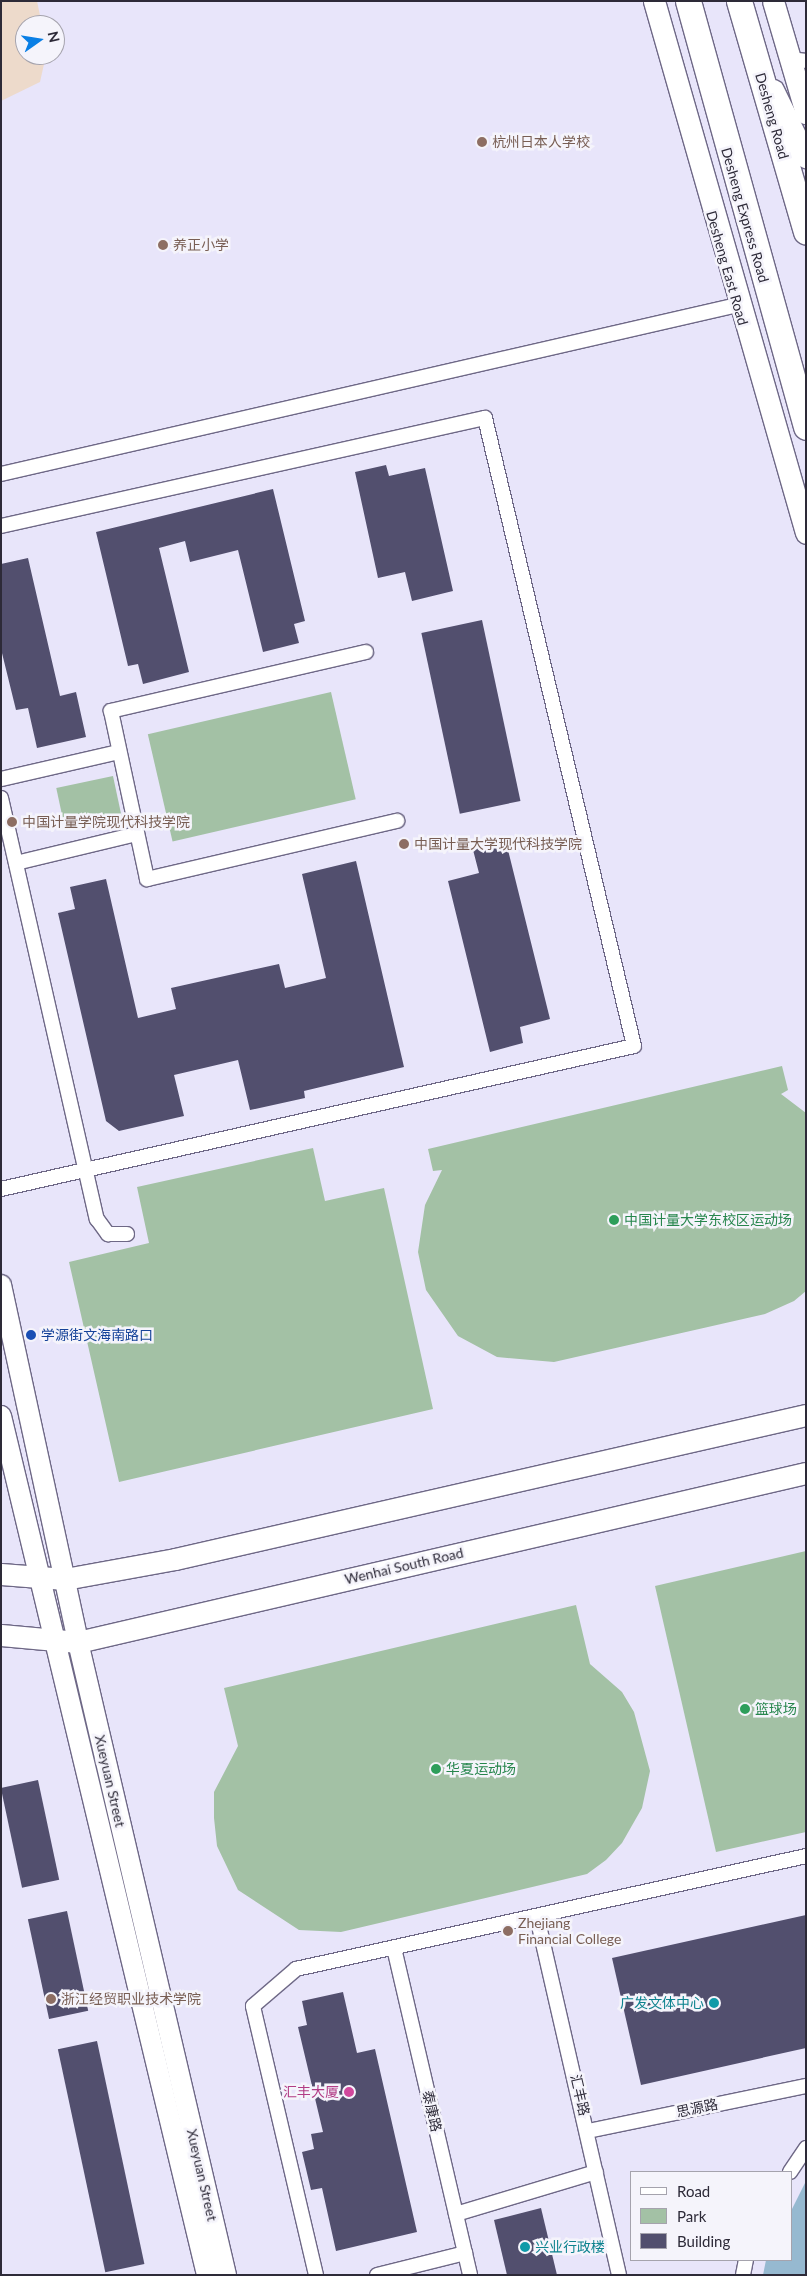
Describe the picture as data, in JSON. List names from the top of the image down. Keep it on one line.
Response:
{"streets":{"highway":["Desheng Road","Desheng Express Road"],"main road":["Desheng East Road","Wenhai South Road","Xueyuan Street"],"street":["汇丰路","思源路","泰康路"]},"crossings":[["Wenhai South Road","Xueyuan Street"],["汇丰路","思源路"]],"places":["杭州日本人学校","养正小学","中国计量学院现代科技学院","中国计量大学现代科技学院","中国计量大学东校区运动场","学源街文海南路口","篮球场","华夏运动场","Zhejiang Financial College","浙江经贸职业技术学院","广发文体中心","汇丰大厦","兴业行政楼"],"legend":["Road","Park","Building"],"north":"right"}
